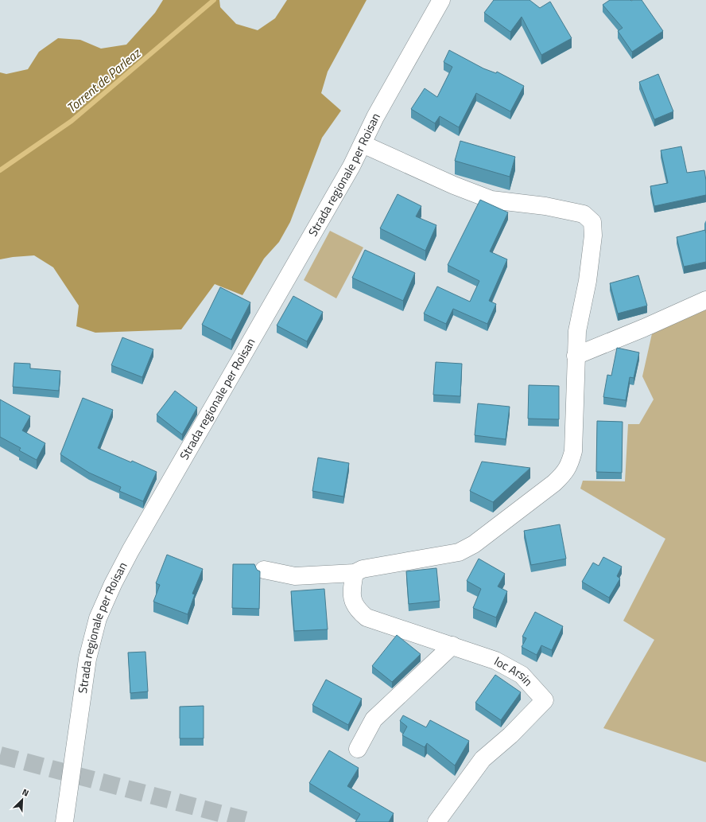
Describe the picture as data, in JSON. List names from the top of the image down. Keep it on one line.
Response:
{"streets":{"street":["Strada regionale per Roisan","loc Arsin"]},"water":["Torrent de Parleaz"],"north":"top right"}
